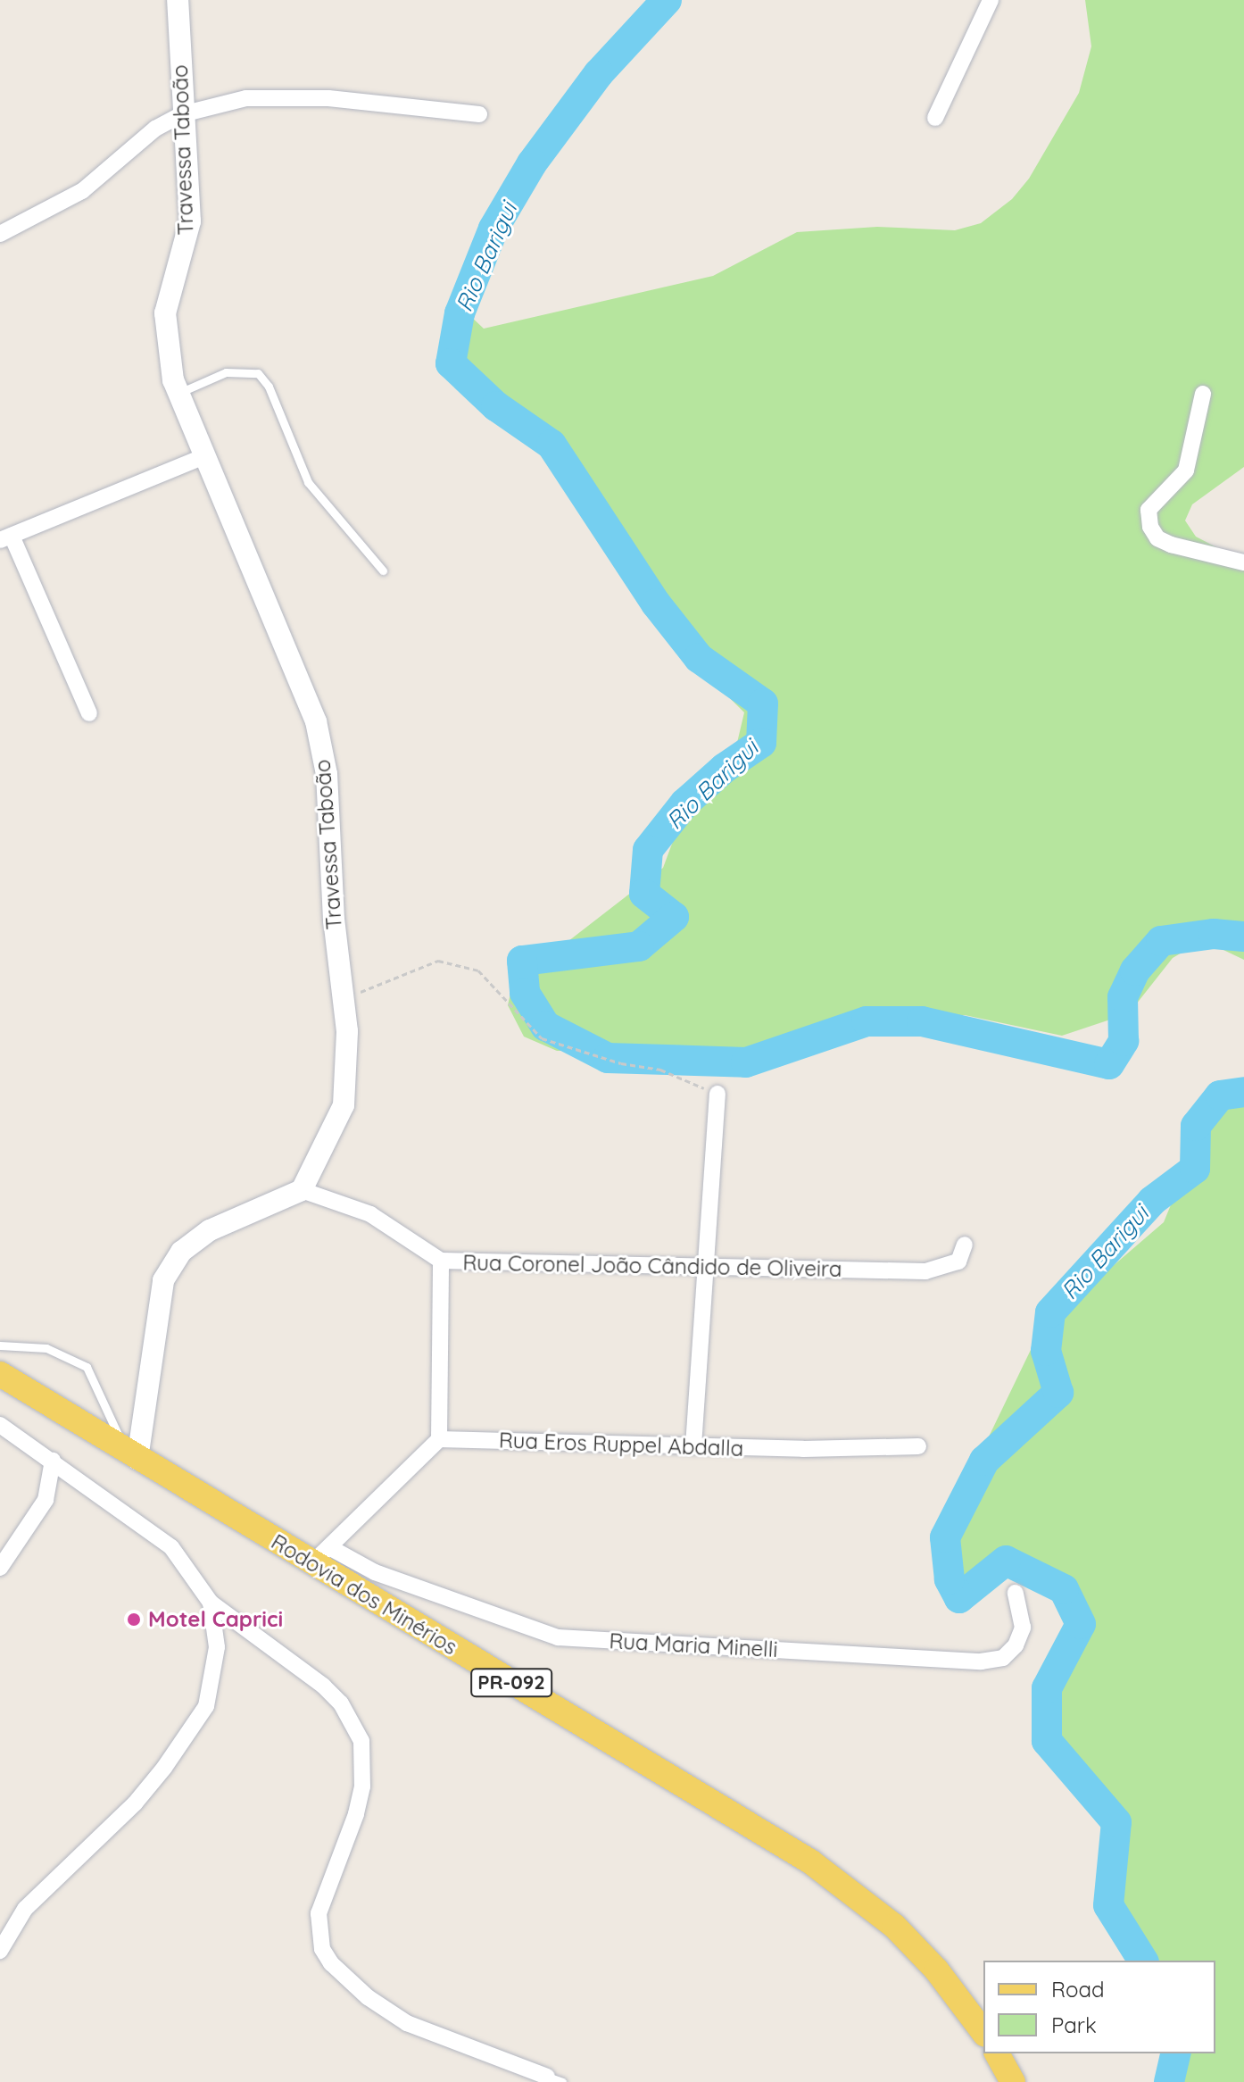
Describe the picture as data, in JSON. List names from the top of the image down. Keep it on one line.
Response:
{"streets":{"main road":["Rodovia dos Minérios","PR-092"],"street":["Travessa Taboão","Rua Coronel João Cândido de Oliveira","Rua Eros Ruppel Abdalla","Rua Maria Minelli"]},"crossings":[["Travessa Taboão","Rua Coronel João Cândido de Oliveira"],["Rodovia dos Minérios","Rua Maria Minelli"]],"water":["Rio Barigui"],"places":["Motel Caprici"],"legend":["Road","Park"]}
